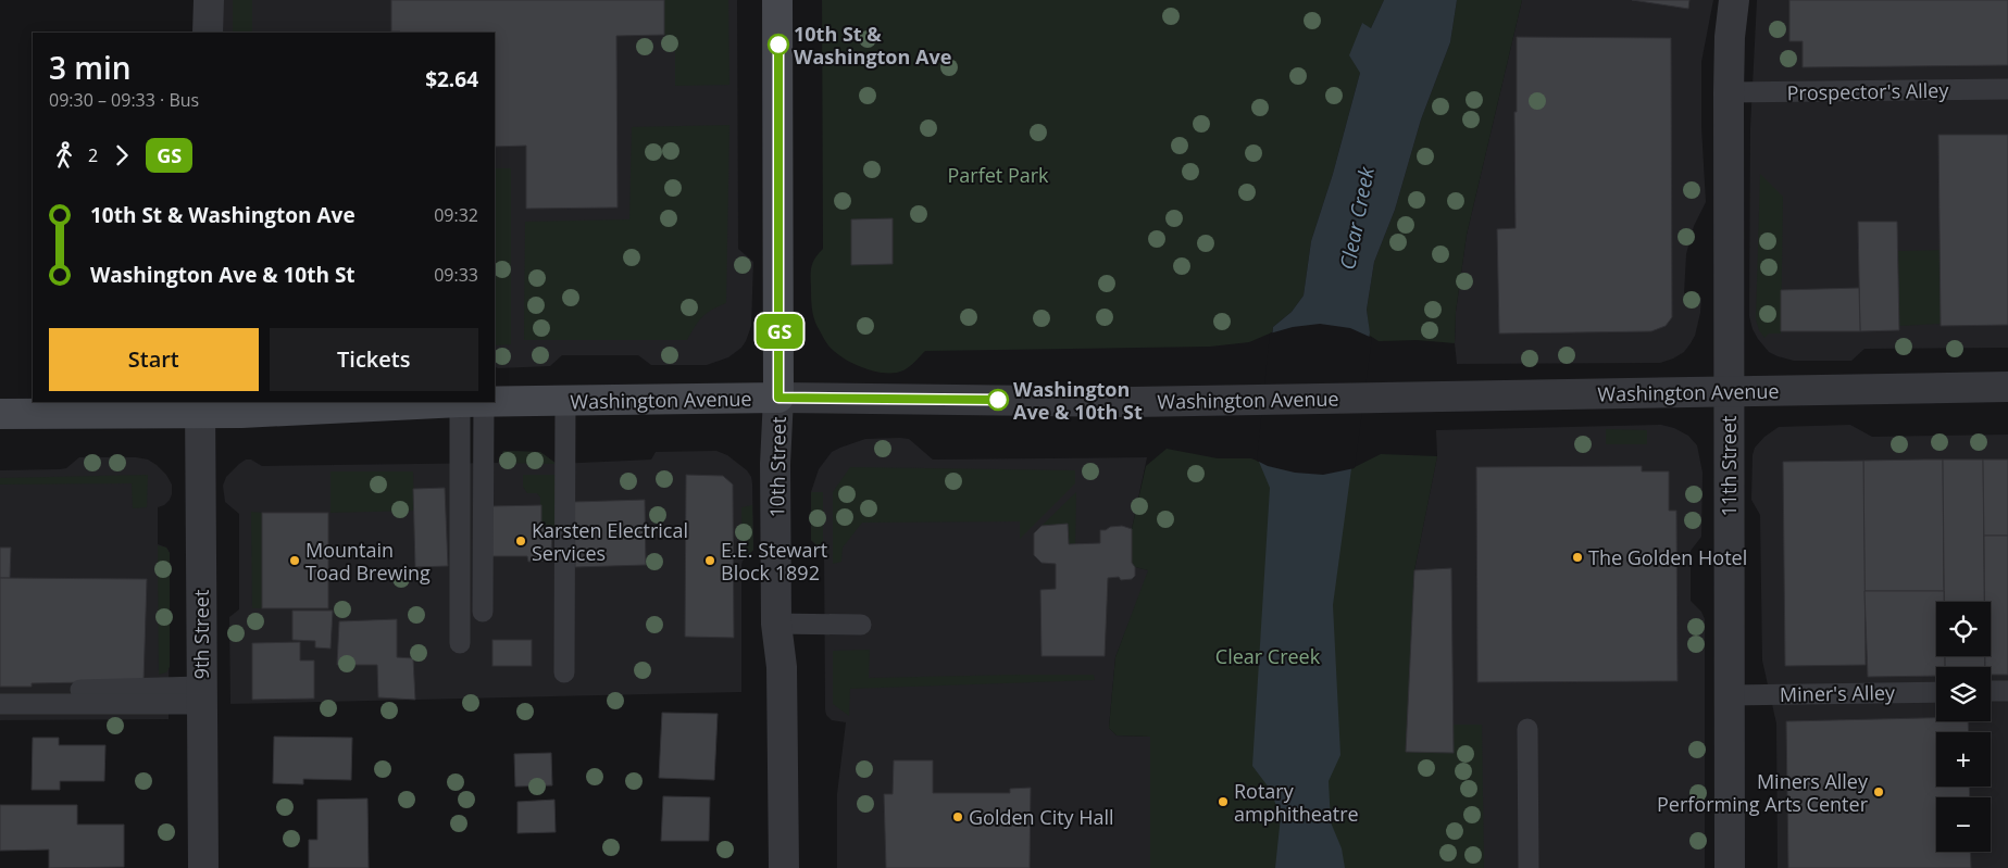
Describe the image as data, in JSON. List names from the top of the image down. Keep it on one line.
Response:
{"streets":{"main road":["Washington Avenue","10th Street"],"street":["11th Street","9th Street"],"lane":["Prospector's Alley","Miner's Alley"]},"crossings":[["Prospector's Alley","11th Street"],["Washington Avenue","11th Street"],["Washington Avenue","10th Street"],["Washington Avenue","9th Street"],["11th Street","Miner's Alley"]],"water":["Clear Creek"],"parks":["Parfet Park","Clear Creek"],"places":["10th St & Washington Ave","Washington Ave & 10th St","Karsten Electrical Services","The Golden Hotel","Mountain Toad Brewing","E.E. Stewart Block 1892","Miners Alley Performing Arts Center","Rotary amphitheatre","Golden City Hall"],"lines":["bus line GS"],"page":{"on_map":"GS","heading":["3 min","09:30 – 09:33 · Bus","$2.64"],"legs":["2","GS"],"list":[{"name":"10th St & Washington Ave","value":"09:32"},{"name":"Washington Ave & 10th St","value":"09:33"}],"buttons":["Start","Tickets"],"map_buttons":["+","−"]}}
